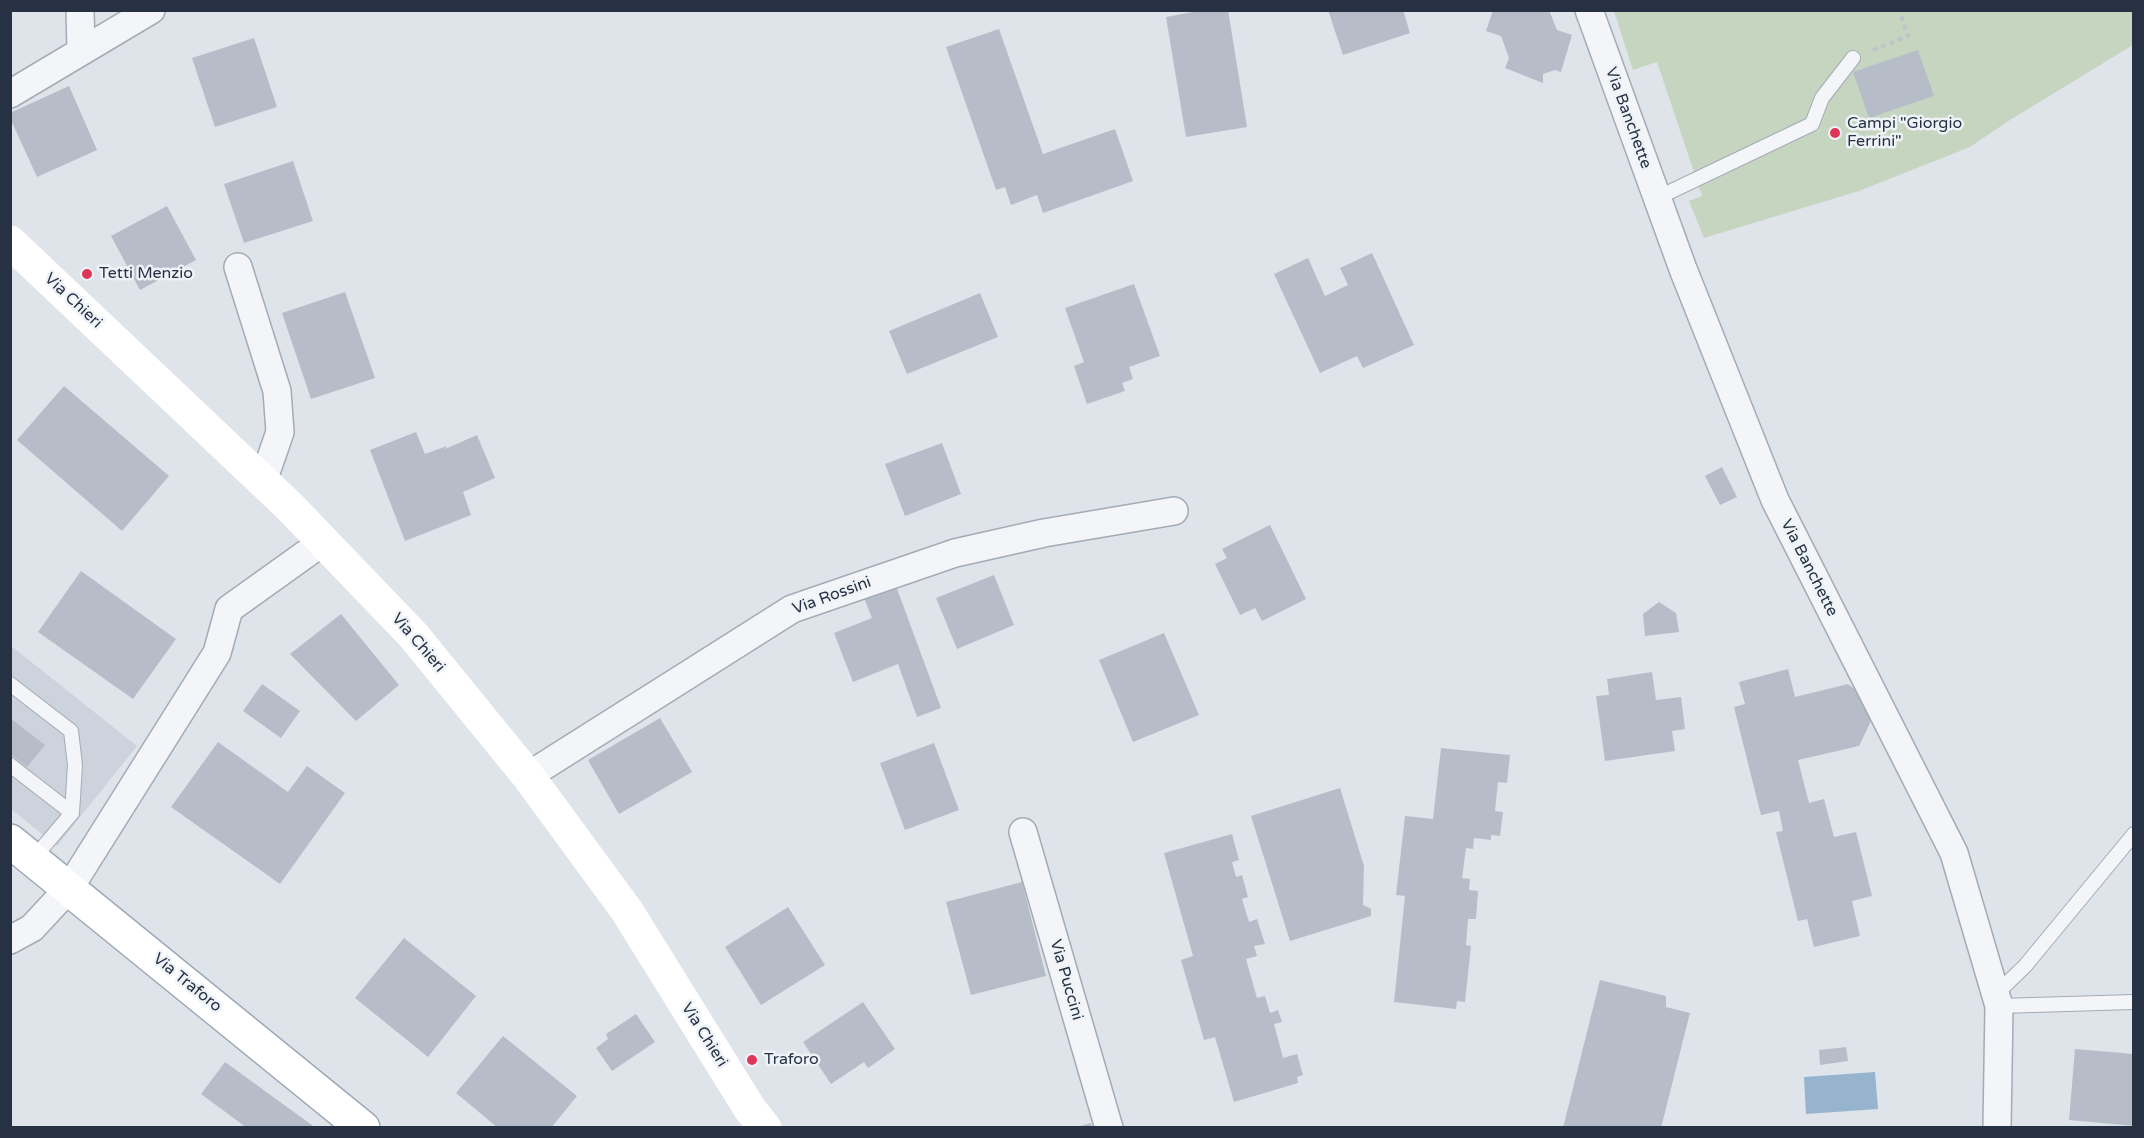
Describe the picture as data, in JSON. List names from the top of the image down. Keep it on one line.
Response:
{"streets":{"main road":["Via Chieri","Via Traforo"],"street":["Via Banchette","Via Rossini","Via Puccini"]},"crossings":[["Via Chieri","Via Rossini"]],"places":["Campi \"Giorgio Ferrini\"","Tetti Menzio","Traforo"]}
